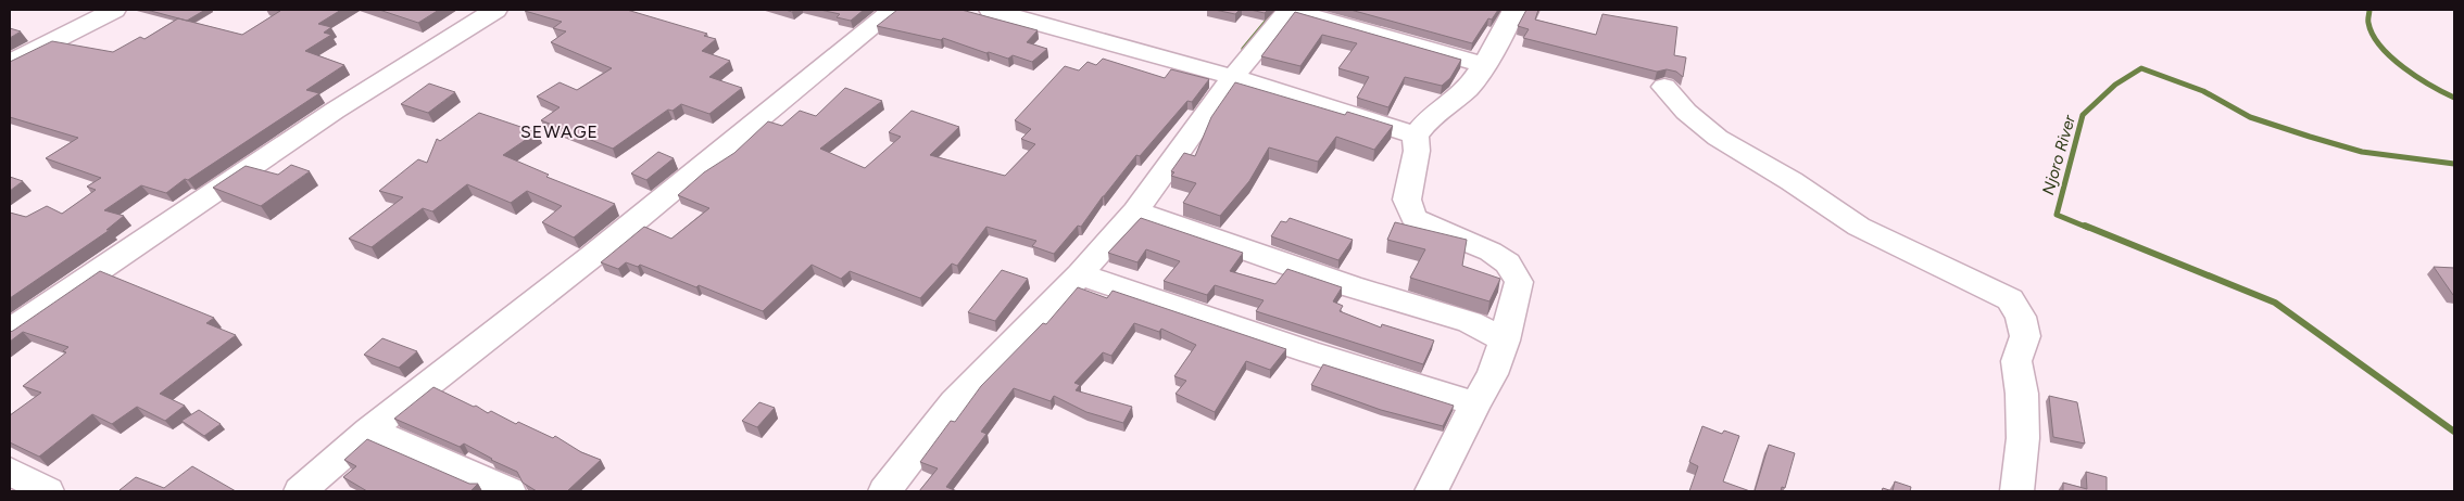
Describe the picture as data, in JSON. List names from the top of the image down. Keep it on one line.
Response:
{"districts":["SEWAGE"],"water":["Njoro River"]}
